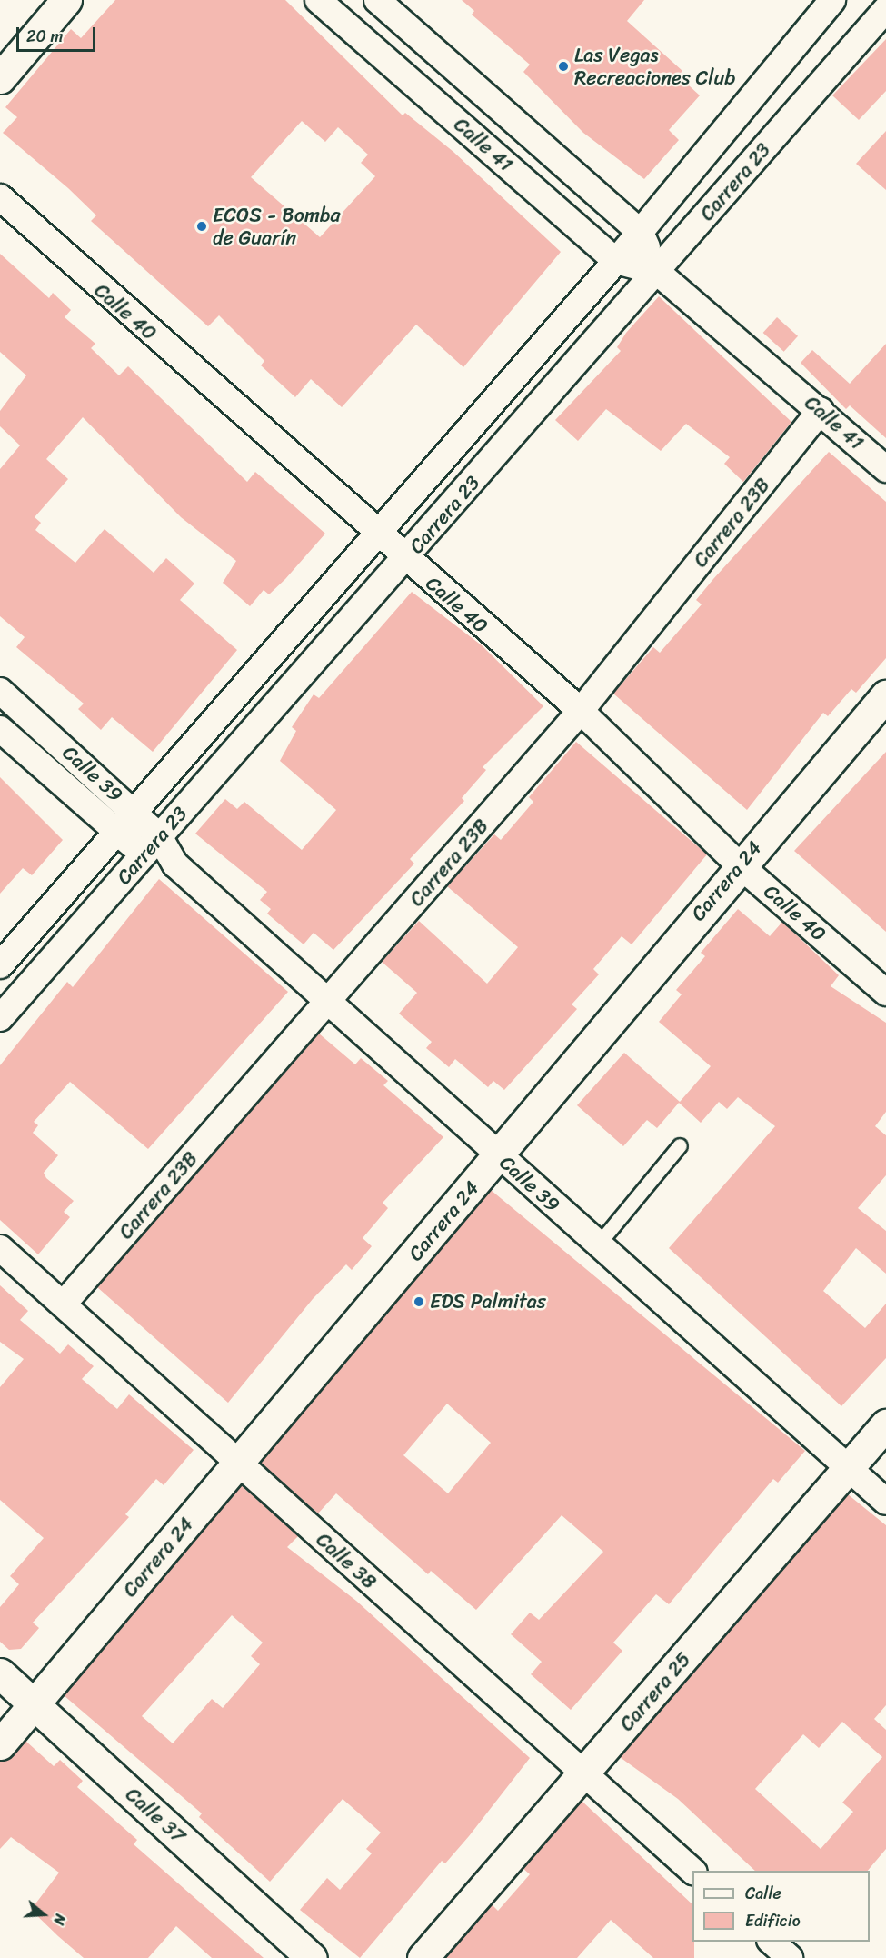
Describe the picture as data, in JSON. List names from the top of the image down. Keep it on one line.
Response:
{"streets":{"street":["Calle 41","Carrera 23","Calle 40","Carrera 23B","Calle 39","Carrera 24","Calle 38","Carrera 25","Calle 37"]},"crossings":[["Calle 41","Carrera 23"],["Calle 41","Carrera 23B"],["Carrera 23","Calle 40"],["Carrera 23","Calle 39"],["Calle 40","Carrera 23B"],["Calle 40","Carrera 24"],["Carrera 23B","Calle 39"],["Carrera 23B","Calle 38"],["Calle 39","Carrera 24"],["Calle 39","Carrera 25"],["Carrera 24","Calle 38"],["Carrera 24","Calle 37"],["Calle 38","Carrera 25"]],"places":["Las Vegas Recreaciones Club","ECOS - Bomba de Guarín","EDS Palmitas"],"legend":["Calle","Edificio"],"scale_bar":"20 m","north":"right"}
